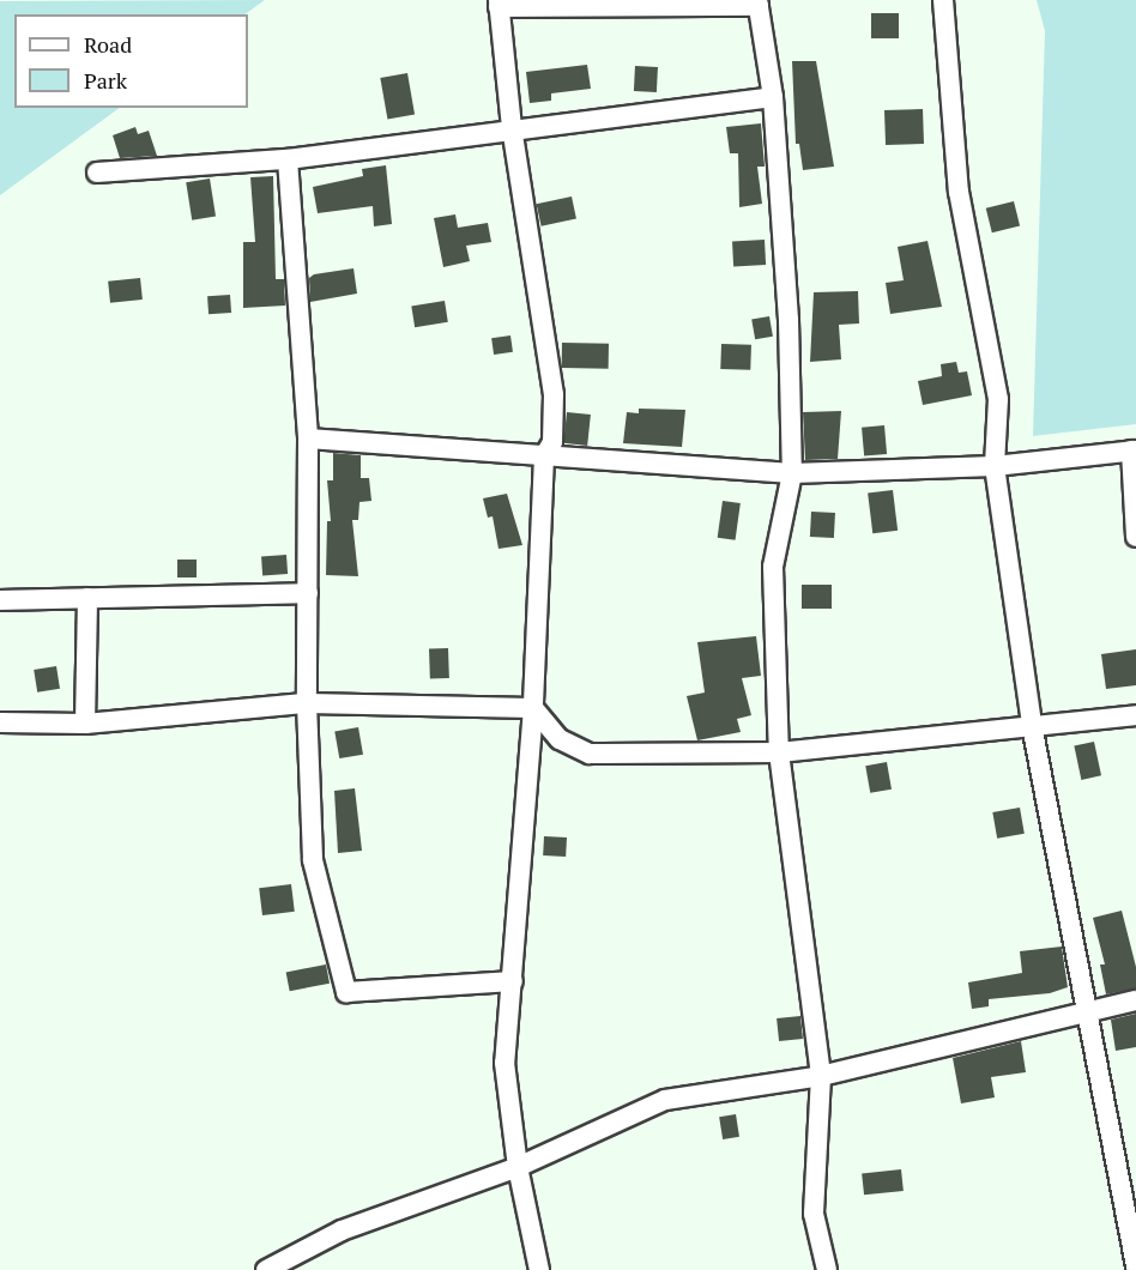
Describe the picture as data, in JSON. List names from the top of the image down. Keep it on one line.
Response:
{"legend":["Road","Park"]}
